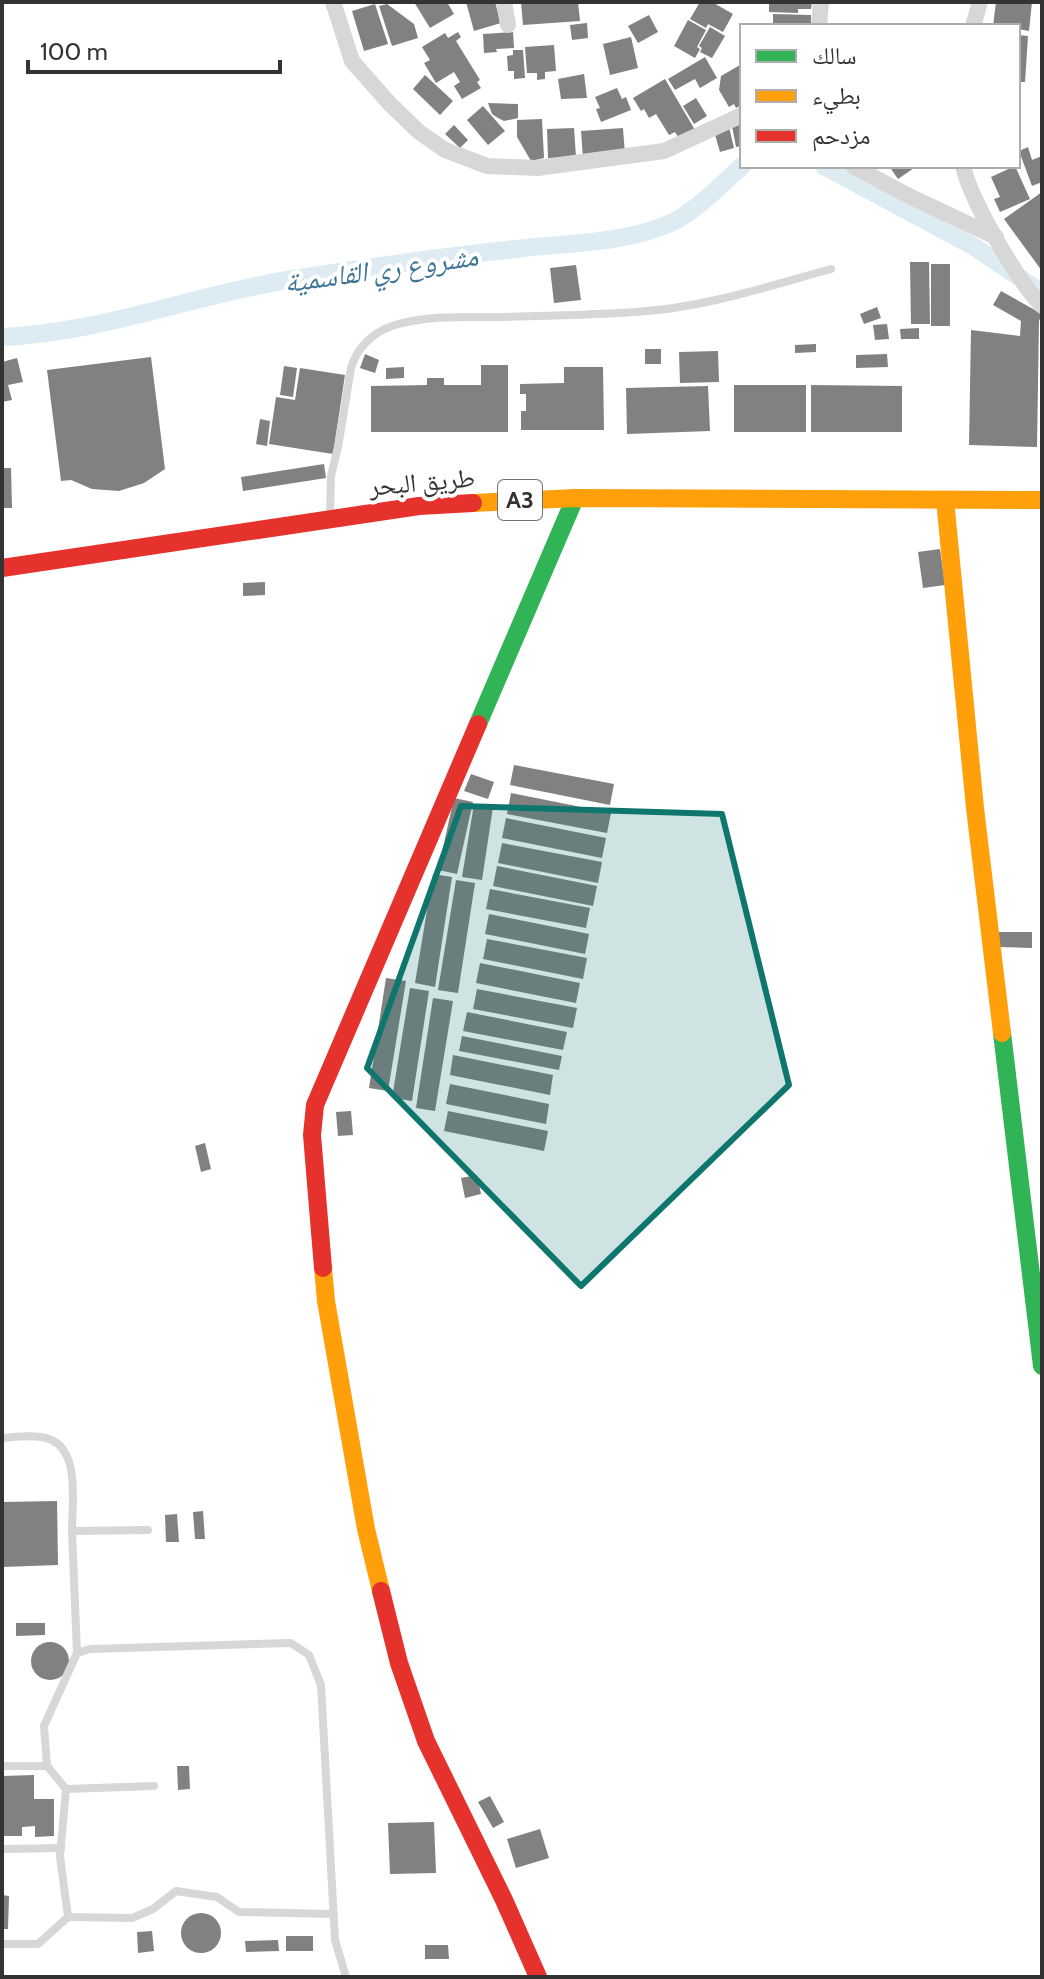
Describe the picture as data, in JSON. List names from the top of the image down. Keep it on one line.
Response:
{"streets":{"main road":["طريق البحر","A3"]},"water":["مشروع ري القاسمية"],"legend":["سالك","بطيء","مزدحم"],"scale_bar":"100 m"}
